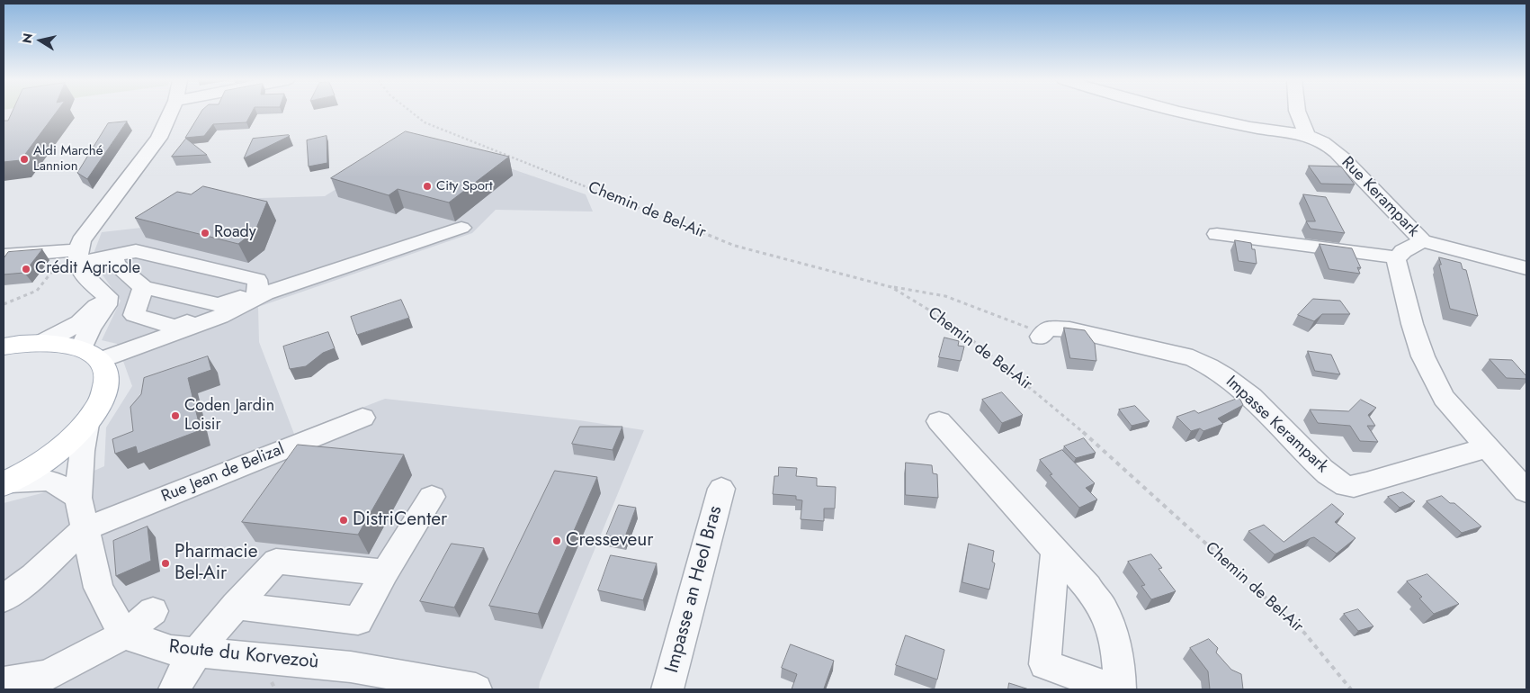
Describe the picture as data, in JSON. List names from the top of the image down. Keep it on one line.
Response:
{"streets":{"street":["Rue Kerampark","Impasse Kerampark","Rue Jean de Belizal","Impasse an Heol Bras","Route du Korvezoù"],"path":["Chemin de Bel-Air"]},"crossings":[["Rue Kerampark","Impasse Kerampark"]],"places":["Aldi Marché Lannion","City Sport","Roady","Crédit Agricole","Coden Jardin Loisir","DistriCenter","Cresseveur","Pharmacie Bel-Air"],"north":"left"}
